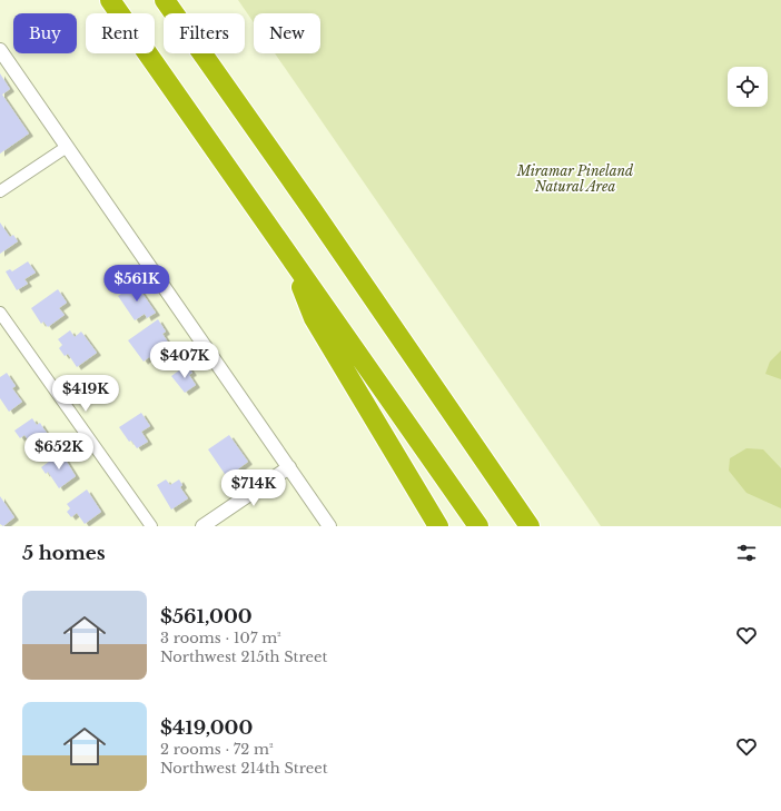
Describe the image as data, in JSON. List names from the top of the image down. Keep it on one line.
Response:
{"parks":["Miramar Pineland Natural Area"],"page":{"chip":["Buy","Rent","Filters","New"],"price":["$561K","$407K","$419K","$652K","$714K"],"heading":"5 homes","list":[{"name":"$561,000","note":"3 rooms · 107 m² · Northwest 215th Street"},{"name":"$419,000","note":"2 rooms · 72 m² · Northwest 214th Street"}]}}
